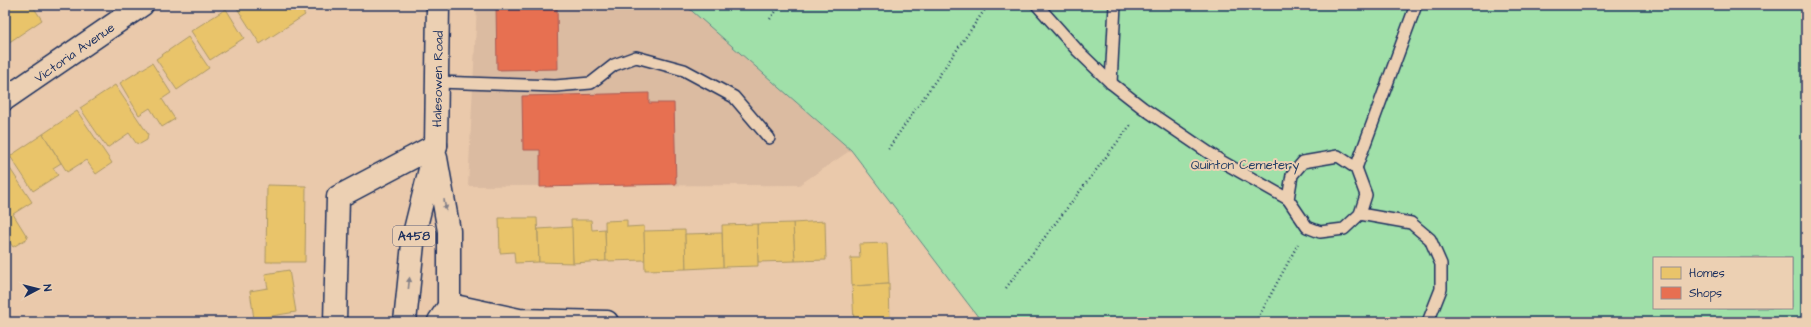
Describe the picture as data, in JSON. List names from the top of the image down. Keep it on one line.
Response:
{"streets":{"main road":["Victoria Avenue","Halesowen Road","A458"]},"parks":["Quinton Cemetery"],"legend":["Homes","Shops"],"north":"right"}
